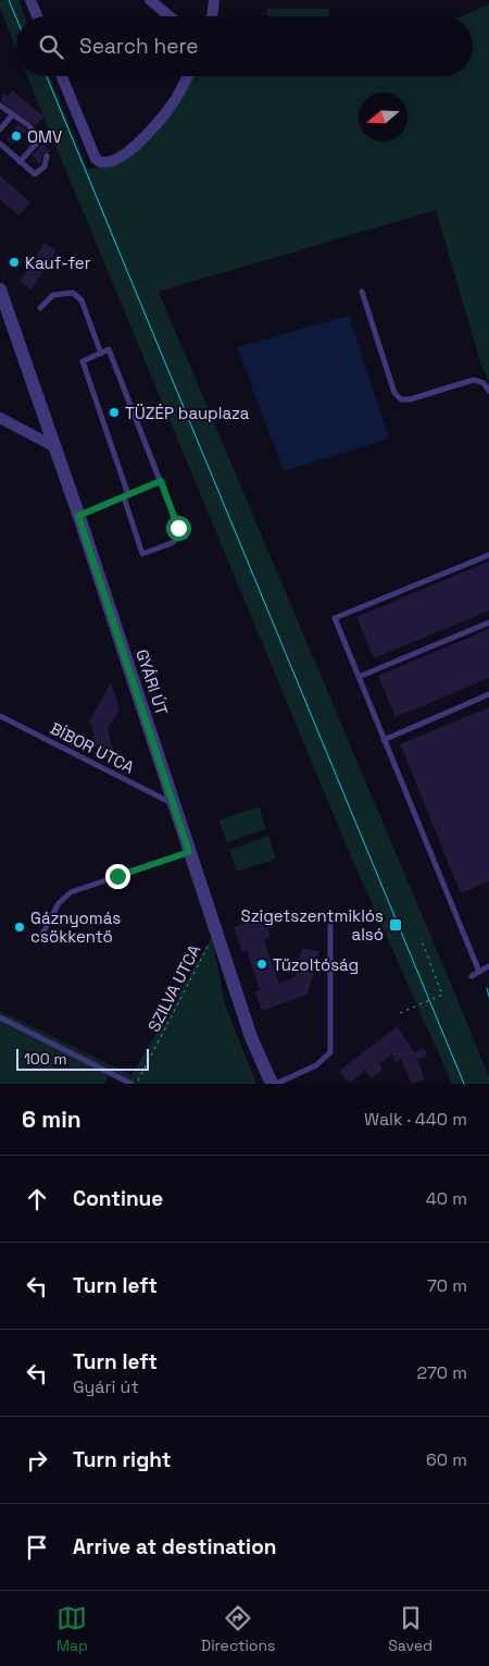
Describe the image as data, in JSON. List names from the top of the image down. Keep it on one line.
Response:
{"streets":{"street":["GYÁRI ÚT"],"lane":["BÍBOR UTCA"],"path":["SZILVA UTCA"]},"crossings":[["GYÁRI ÚT","BÍBOR UTCA"],["GYÁRI ÚT","SZILVA UTCA"]],"places":{"other":["OMV","Kauf-fer","TÜZÉP bauplaza","Gáznyomás csökkentő","Tűzoltóság"],"transit":["Szigetszentmiklós alsó"]},"scale_bar":"100 m","north":"left","page":{"search":"Search here","scale":"100 m","heading":["6 min","Walk · 440 m"],"list":[["Continue","40 m"],["Turn left","70 m"],["Turn left","Gyári út","270 m"],["Turn right","60 m"],"Arrive at destination"],"nav":["Map","Directions","Saved"]}}
